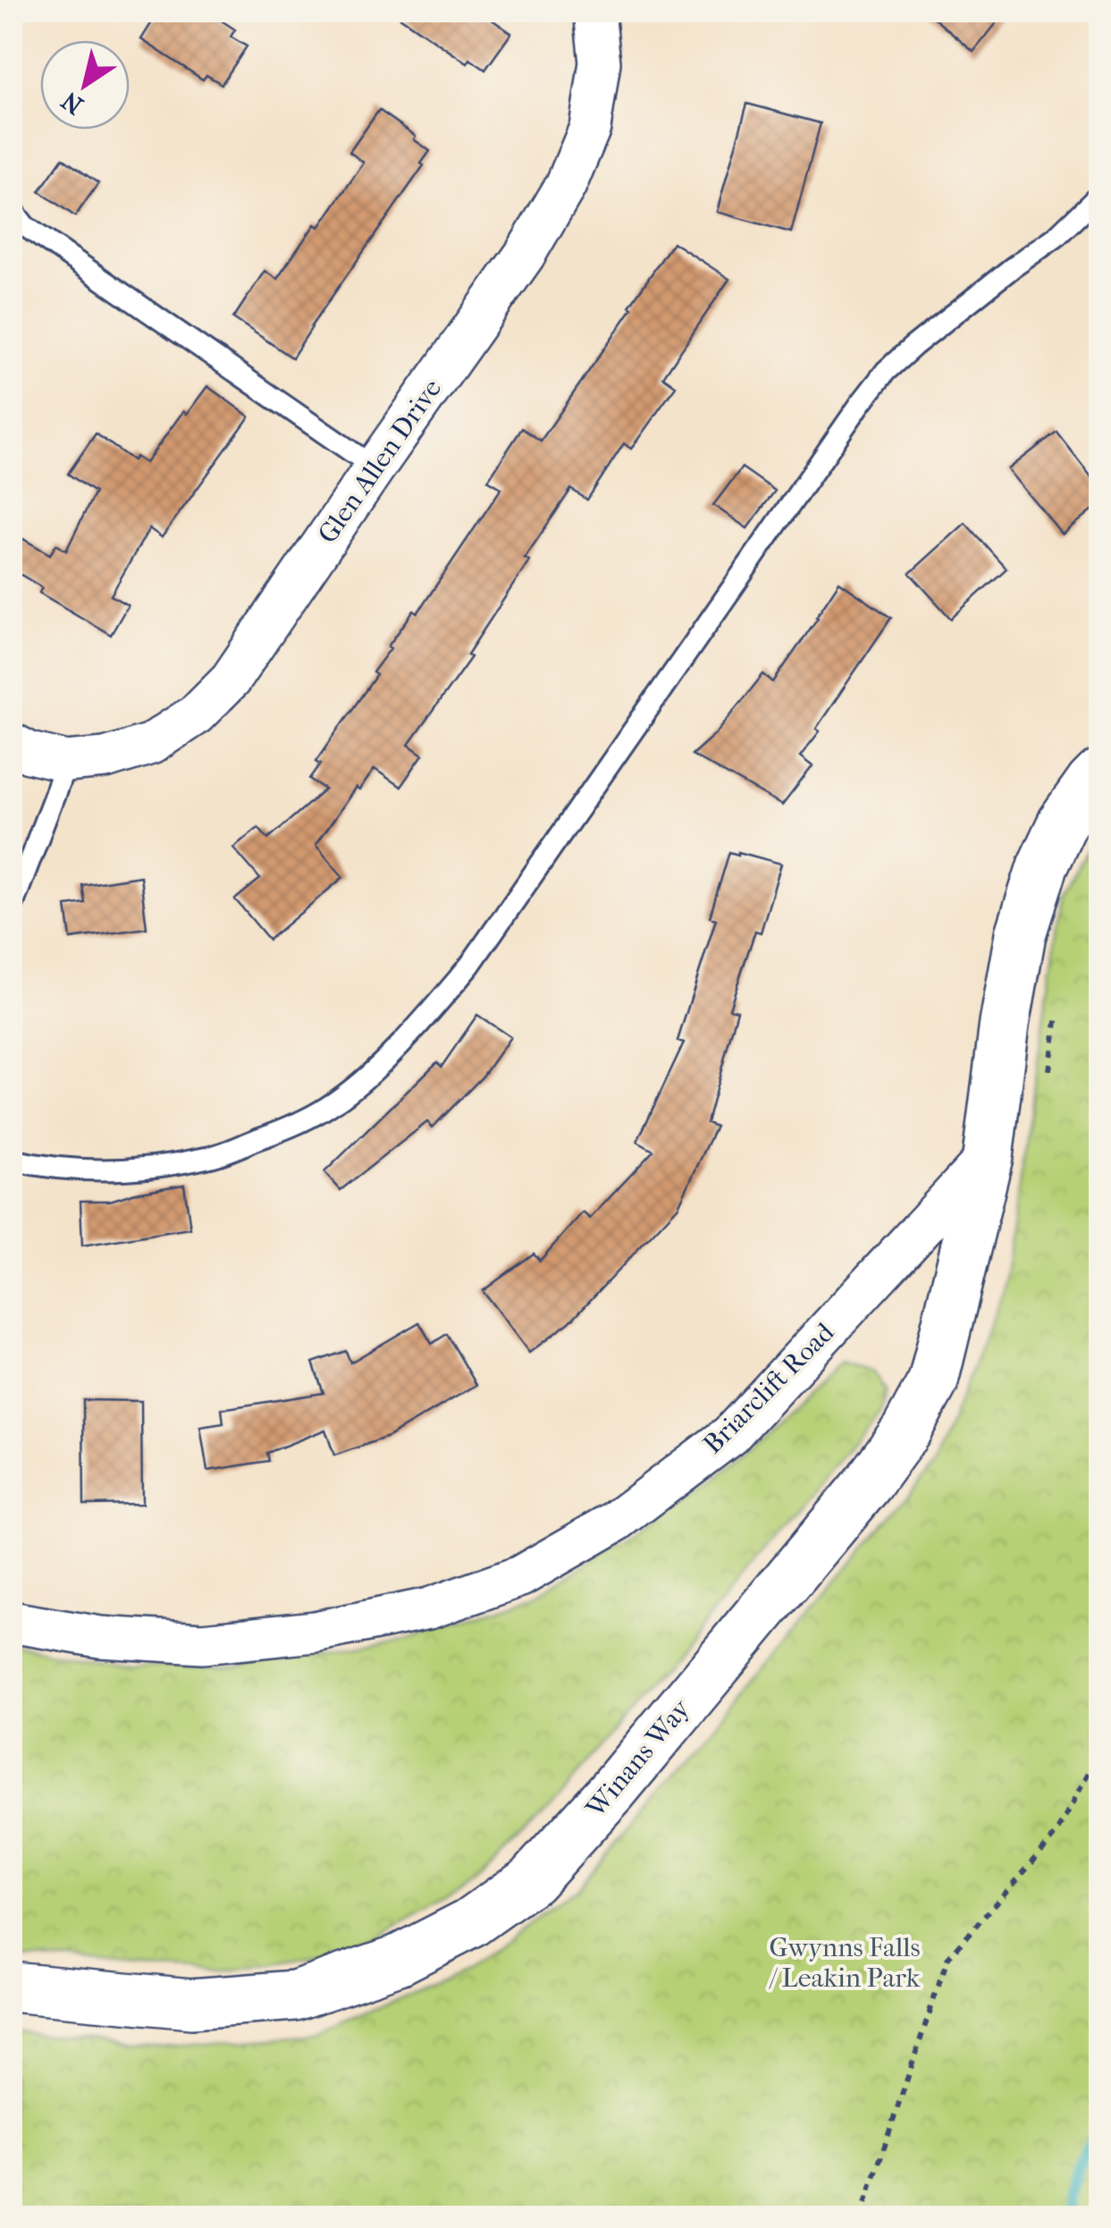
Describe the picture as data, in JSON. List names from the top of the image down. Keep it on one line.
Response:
{"streets":{"street":["Glen Allen Drive","Briarclift Road","Winans Way"]},"crossings":[["Briarclift Road","Winans Way"]],"parks":["Gwynns Falls / Leakin Park"],"north":"bottom left"}
